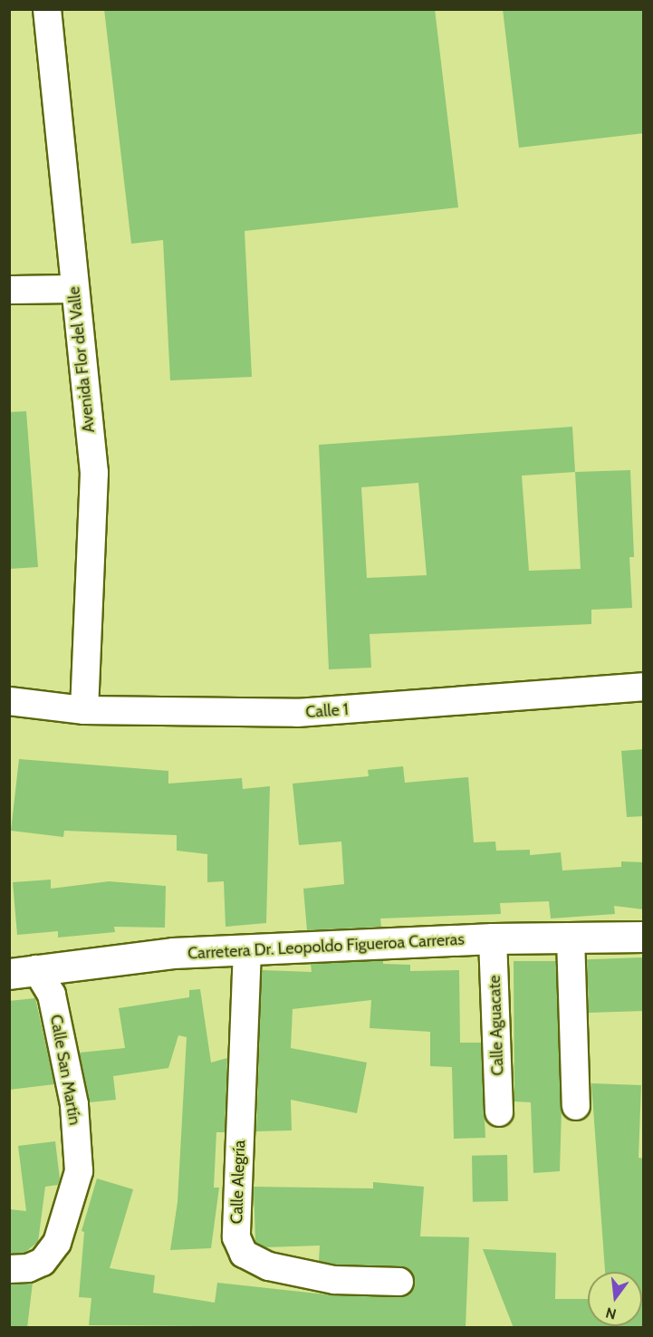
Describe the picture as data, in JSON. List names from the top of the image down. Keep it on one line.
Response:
{"streets":{"street":["Avenida Flor del Valle","Calle 1","Carretera Dr. Leopoldo Figueroa Carreras","Calle Aguacate","Calle San Martín","Calle Alegría"]},"crossings":[["Avenida Flor del Valle","Calle 1"],["Carretera Dr. Leopoldo Figueroa Carreras","Calle Aguacate"],["Carretera Dr. Leopoldo Figueroa Carreras","Calle San Martín"],["Carretera Dr. Leopoldo Figueroa Carreras","Calle Alegría"]],"north":"bottom"}
